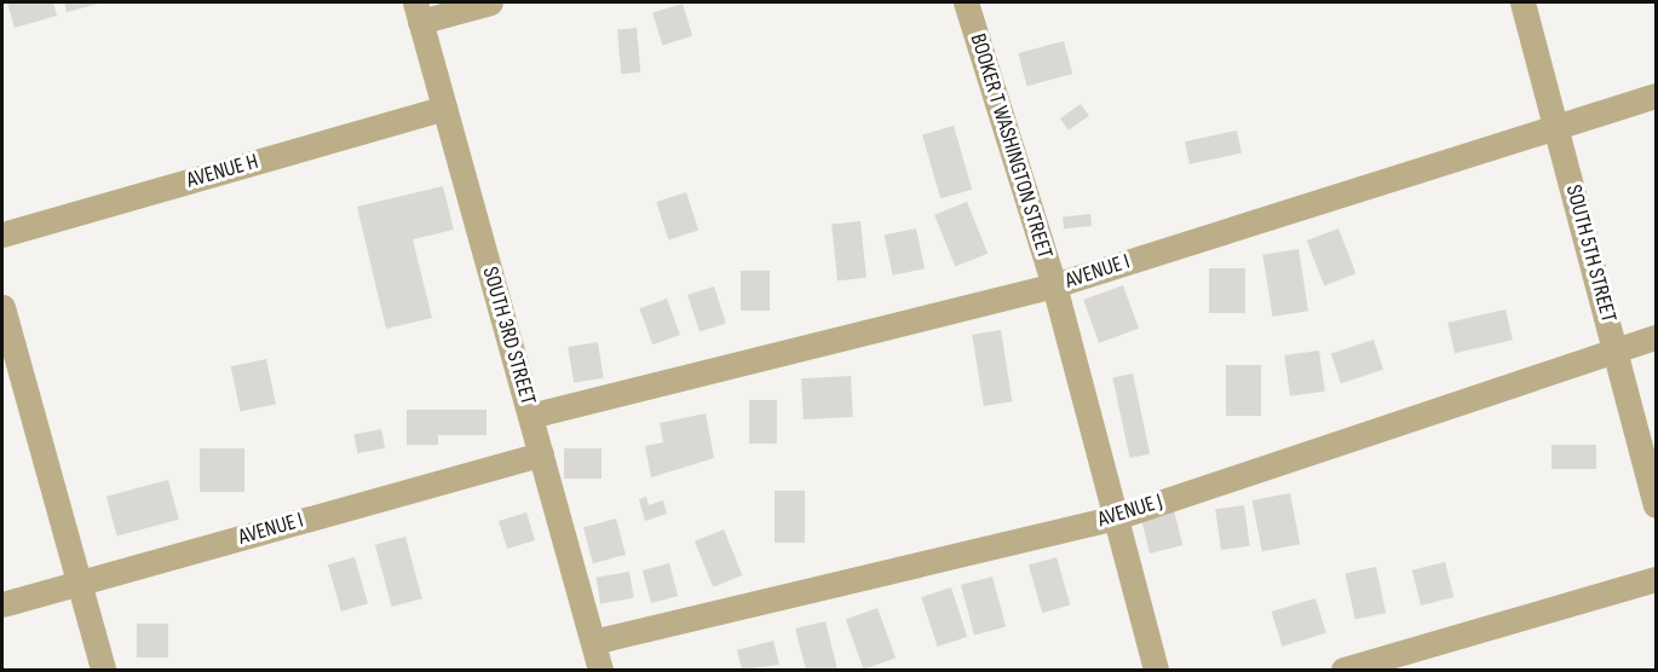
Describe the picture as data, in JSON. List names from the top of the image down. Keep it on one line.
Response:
{"streets":{"street":["BOOKER T WASHINGTON STREET","AVENUE H","SOUTH 5TH STREET","AVENUE I","SOUTH 3RD STREET","AVENUE J"]},"crossings":[["BOOKER T WASHINGTON STREET","AVENUE I"],["BOOKER T WASHINGTON STREET","AVENUE J"],["AVENUE H","SOUTH 3RD STREET"],["SOUTH 5TH STREET","AVENUE I"],["SOUTH 5TH STREET","AVENUE J"],["AVENUE I","SOUTH 3RD STREET"],["SOUTH 3RD STREET","AVENUE J"]]}
